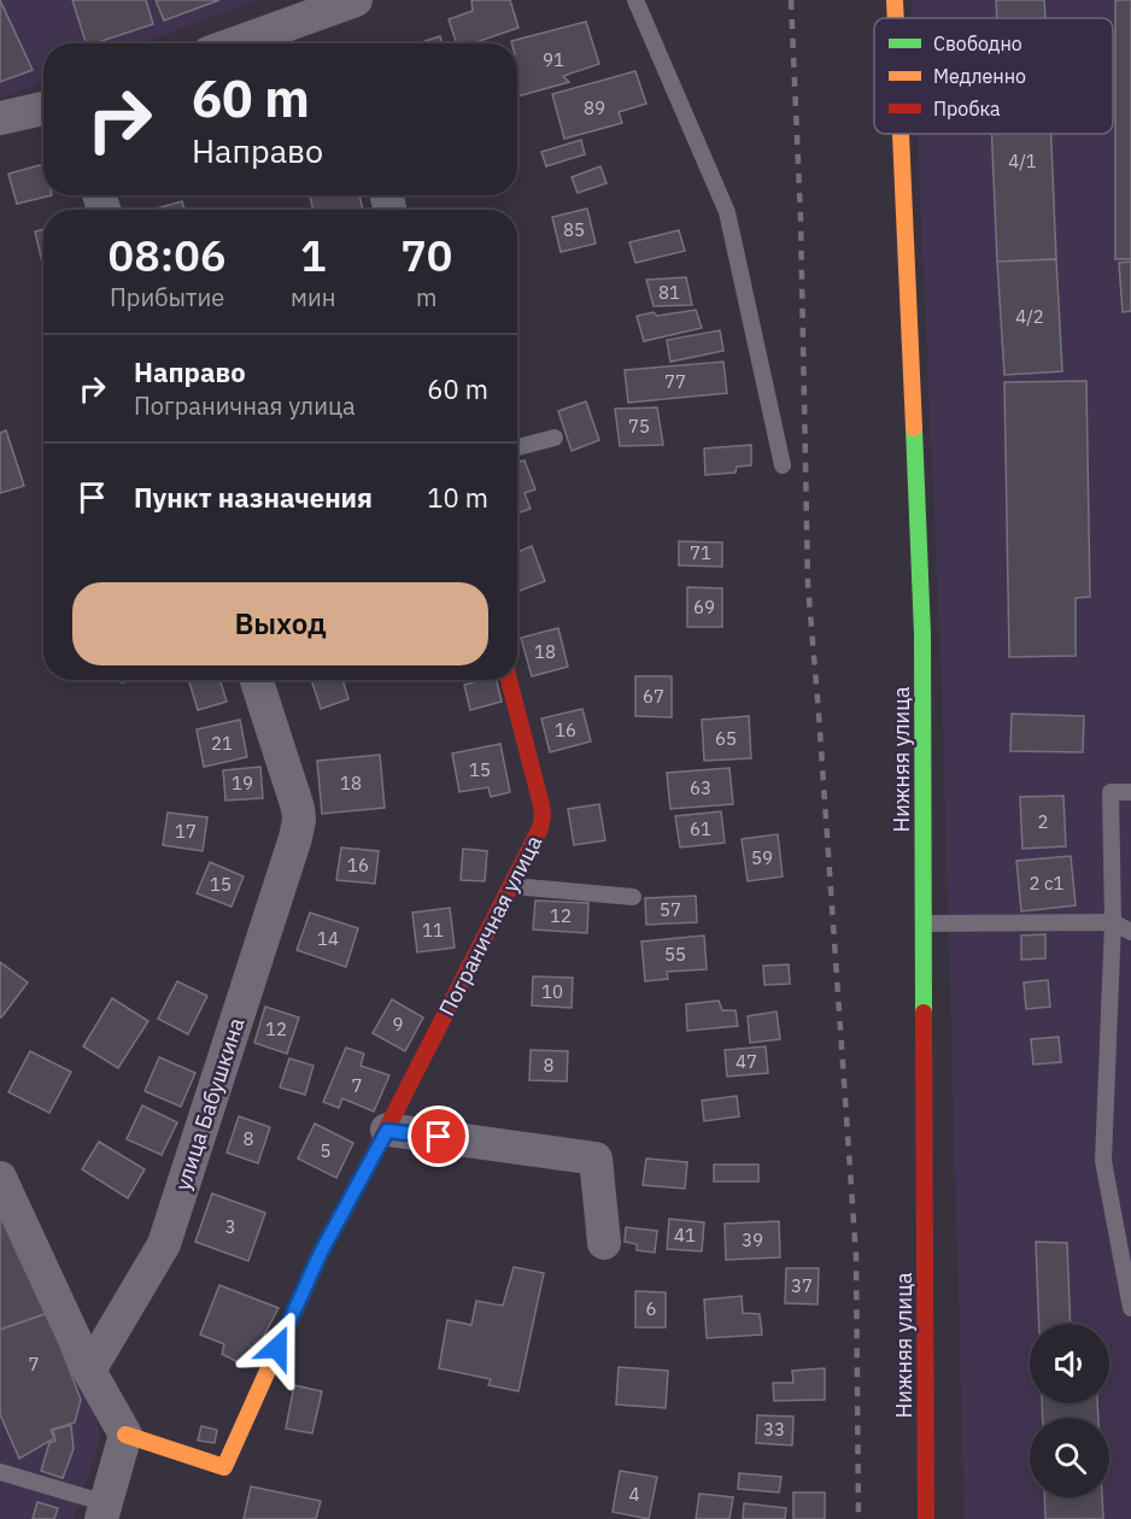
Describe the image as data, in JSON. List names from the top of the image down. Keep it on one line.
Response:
{"streets":{"street":["Нижняя улица","Пограничная улица","улица Бабушкина"]},"house_numbers":["91","89","4/1","85","81","4/2","77","75","71","69","18","67","16","65","21","15","19","18","63","2","61","17","59","16","2 с1","15","57","12","11","14","55","10","9","12","47","8","7","8","5","3","41","39","37","6","7","33","4"],"legend":["Свободно","Медленно","Пробка"],"page":{"turn":["60 m","Направо"],"eta":["08:06","Прибытие","1","мин","70","m"],"list":[{"name":"Направо","note":"Пограничная улица","value":"60 m"},{"name":"Пункт назначения","value":"10 m"}],"buttons":"Выход"}}
